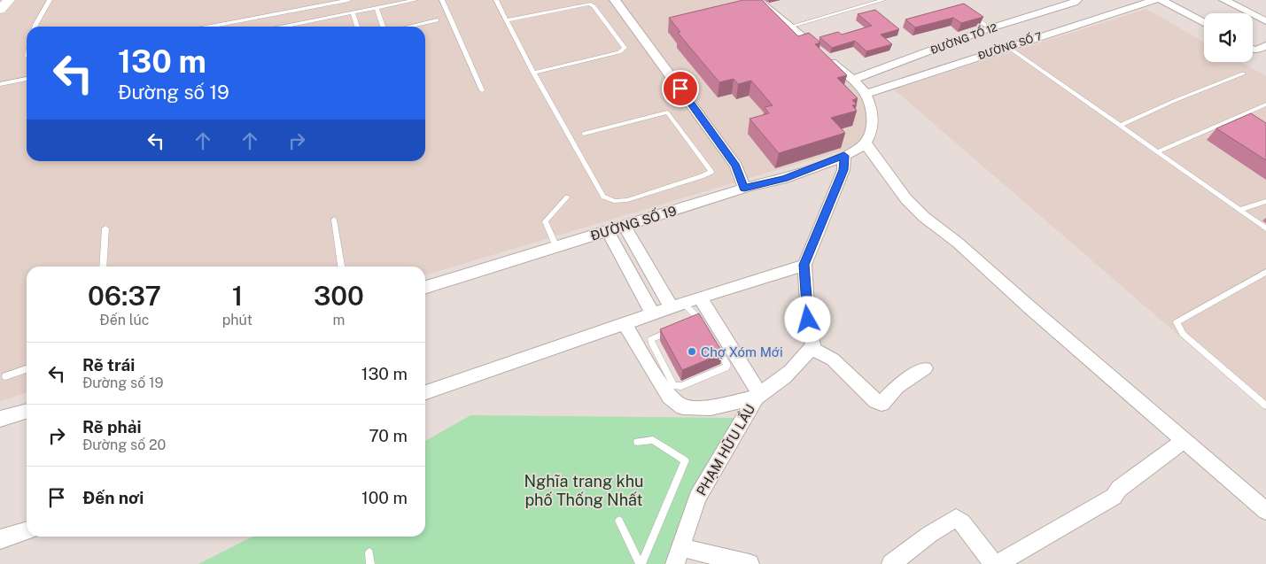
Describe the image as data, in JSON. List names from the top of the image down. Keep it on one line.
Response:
{"streets":{"street":["ĐƯỜNG TỔ 12","ĐƯỜNG SỐ 7","ĐƯỜNG SỐ 19","PHẠM HỮU LẦU"]},"parks":["Nghĩa trang khu phố Thống Nhất"],"places":["Chợ Xóm Mới"],"page":{"turn":["130 m","Đường số 19"],"eta":["06:37","Đến lúc","1","phút","300","m"],"list":[{"name":"Rẽ trái","note":"Đường số 19","value":"130 m"},{"name":"Rẽ phải","note":"Đường số 20","value":"70 m"},{"name":"Đến nơi","value":"100 m"}]}}
